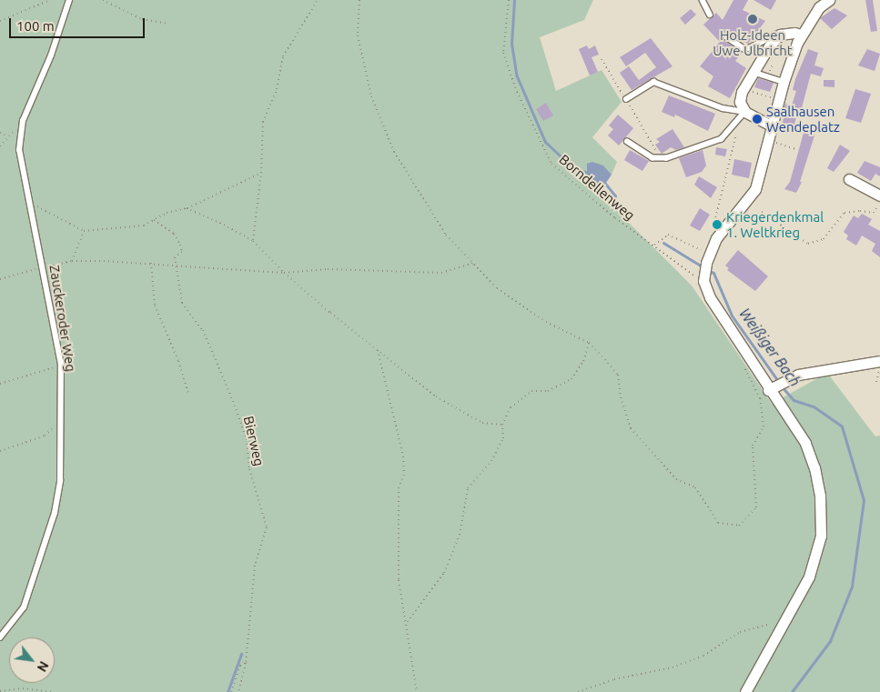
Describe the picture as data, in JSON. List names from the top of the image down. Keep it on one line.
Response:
{"streets":{"lane":["Zauckeroder Weg"],"path":["Borndellenweg","Bierweg"]},"water":["Weißiger Bach"],"places":["Holz-Ideen Uwe Ulbricht","Saalhausen Wendeplatz","Kriegerdenkmal 1. Weltkrieg"],"scale_bar":"100 m","north":"bottom right"}
